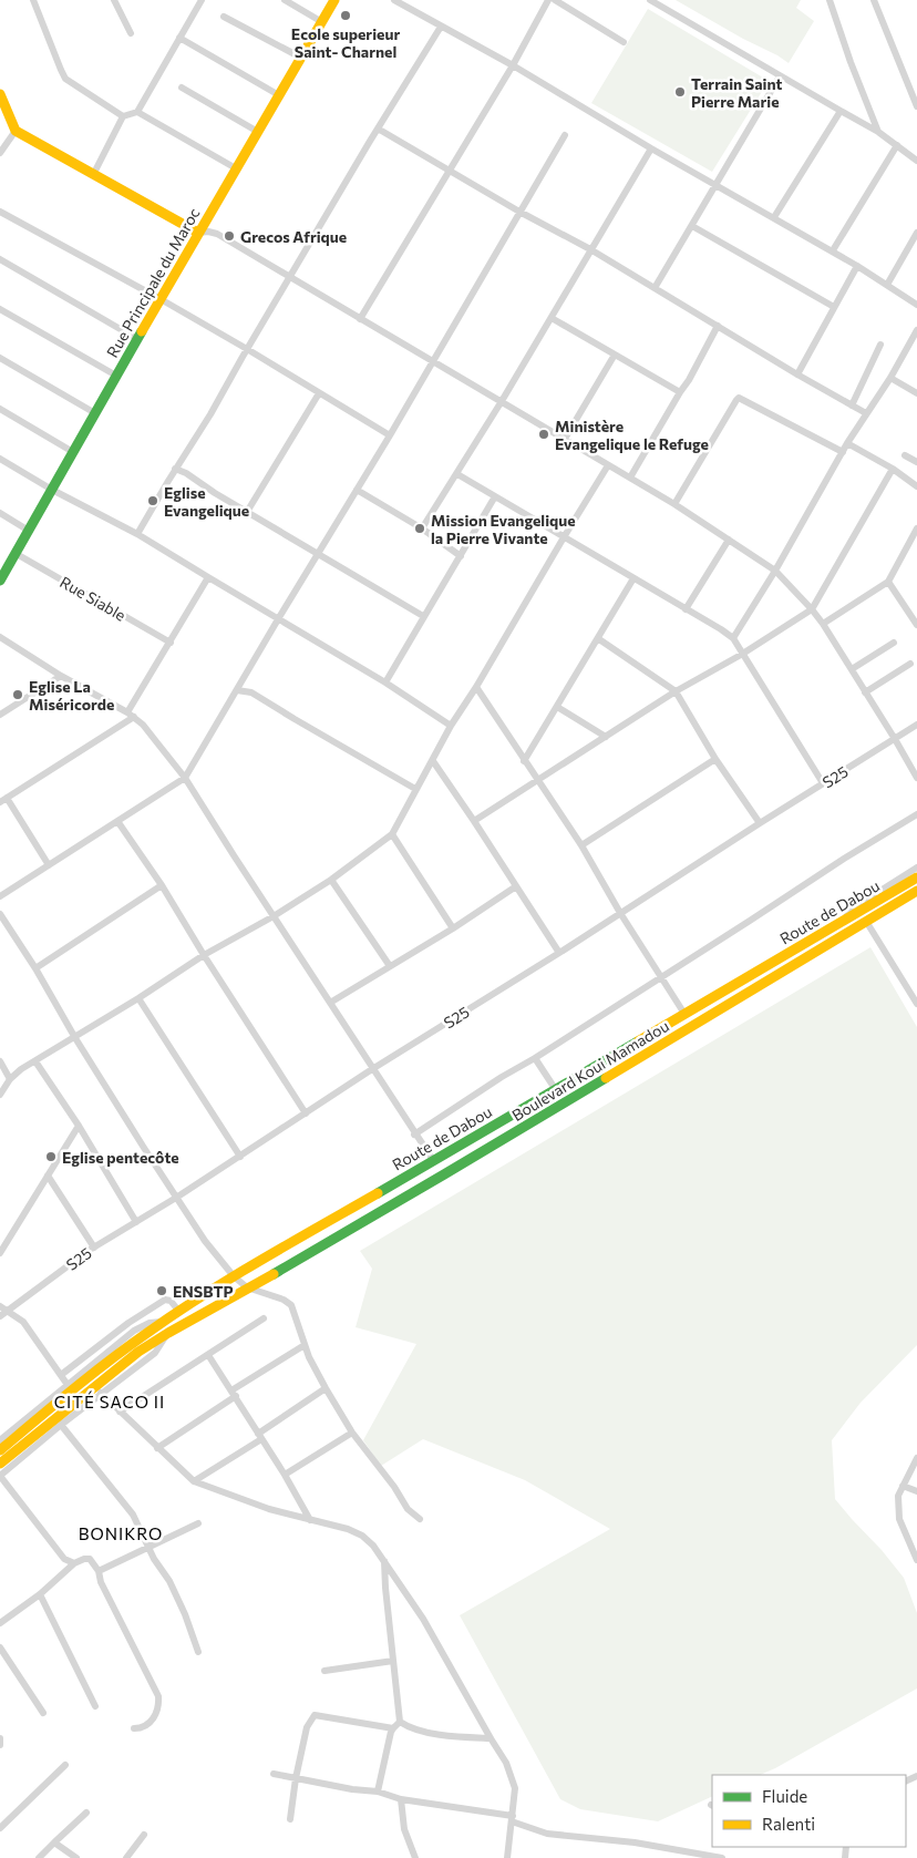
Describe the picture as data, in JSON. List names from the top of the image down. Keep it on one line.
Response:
{"streets":{"main road":["Rue Principale du Maroc","Route de Dabou","Boulevard Koui Mamadou"],"street":["Rue Siable","S25"]},"crossings":[["Rue Principale du Maroc","Rue Siable"]],"districts":["CITÉ SACO II","BONIKRO"],"places":["Ecole superieur Saint- Charnel","Terrain Saint Pierre Marie","Grecos Afrique","Ministère Evangelique le Refuge","Eglise Evangelique","Mission Evangelique la Pierre Vivante","Eglise La Miséricorde","Eglise pentecôte","ENSBTP"],"legend":["Fluide","Ralenti"]}
